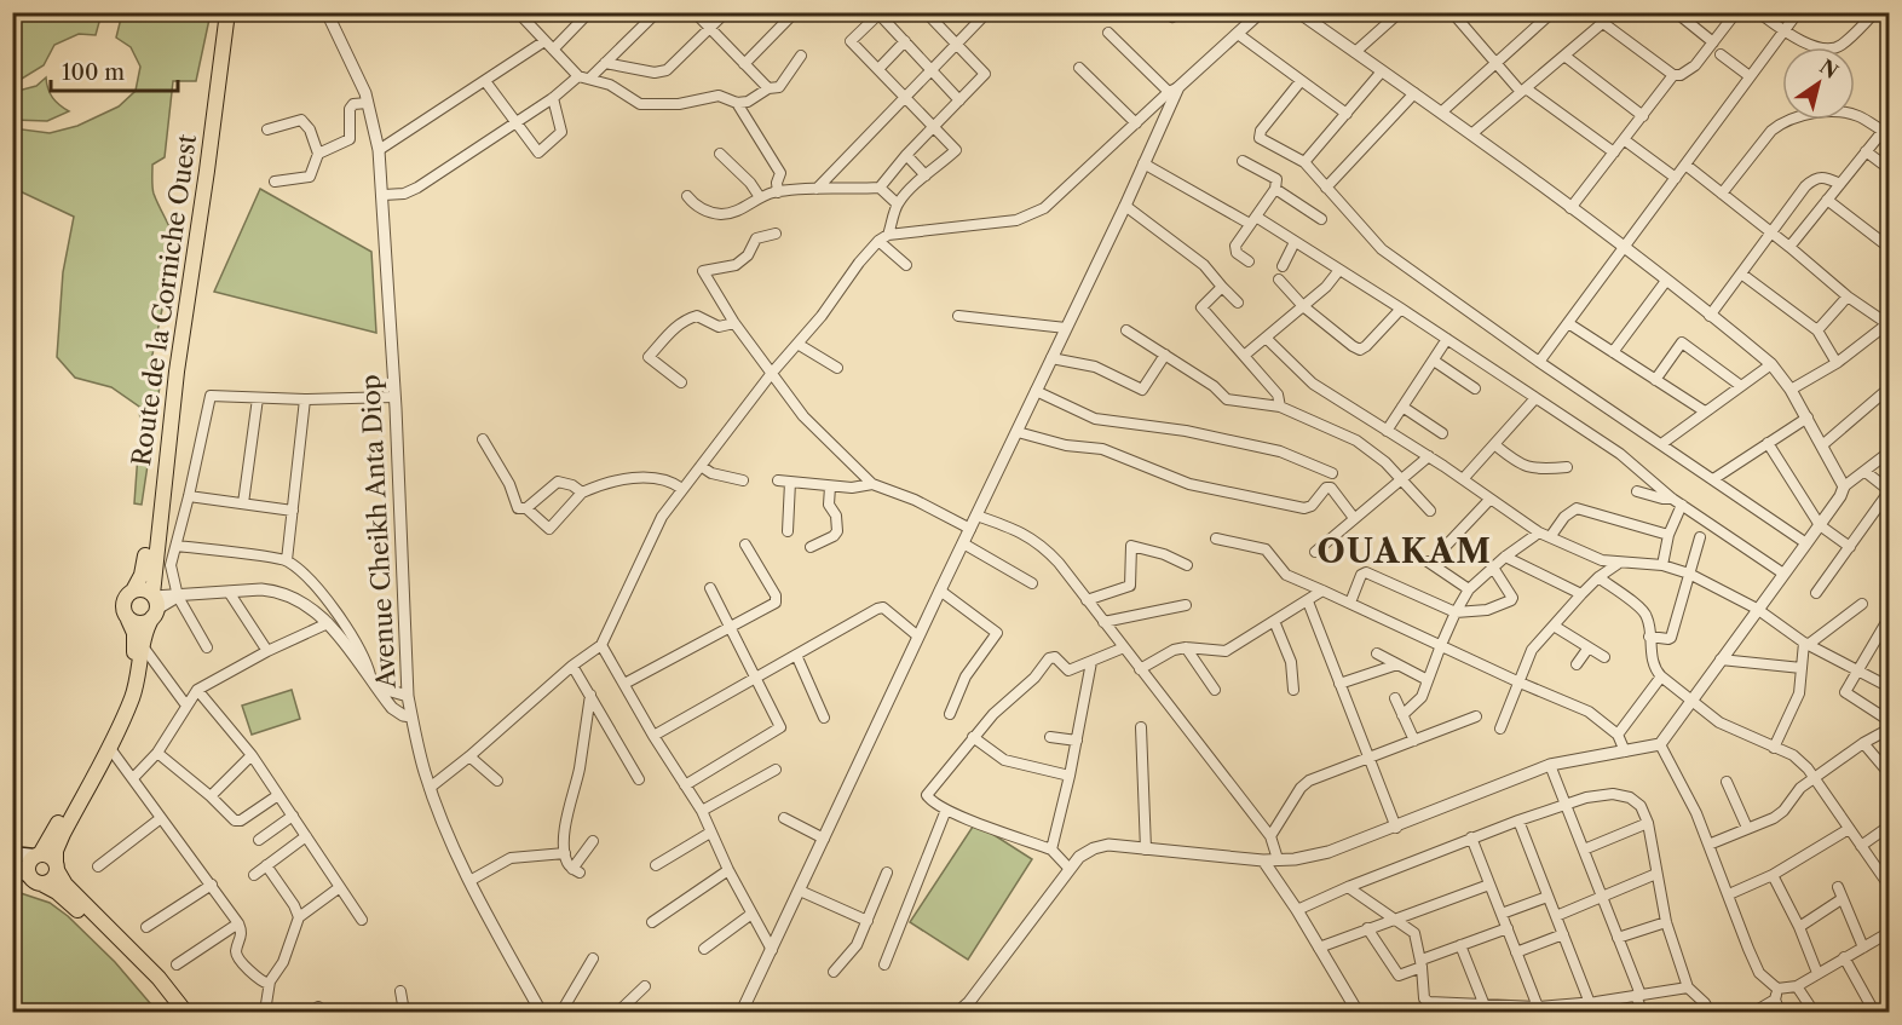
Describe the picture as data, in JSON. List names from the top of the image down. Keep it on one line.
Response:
{"streets":{"highway":["Route de la Corniche Ouest"],"street":["Avenue Cheikh Anta Diop"]},"districts":["OUAKAM"],"scale_bar":"100 m","north":"top right"}
